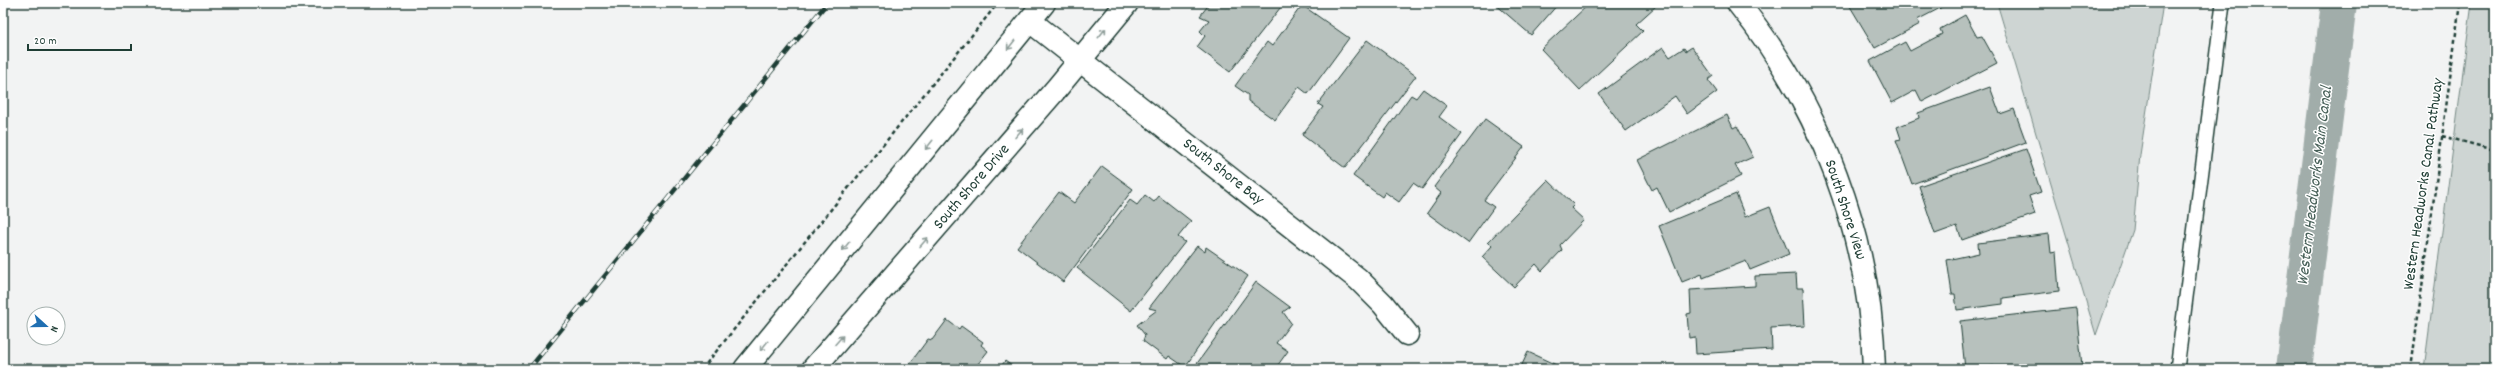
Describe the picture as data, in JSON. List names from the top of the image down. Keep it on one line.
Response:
{"streets":{"street":["South Shore Bay","South Shore Drive","South Shore View"],"path":["Western Headworks Canal Pathway"]},"crossings":[["South Shore Bay","South Shore Drive"]],"water":["Western Headworks Main Canal"],"scale_bar":"20 m","north":"right"}
